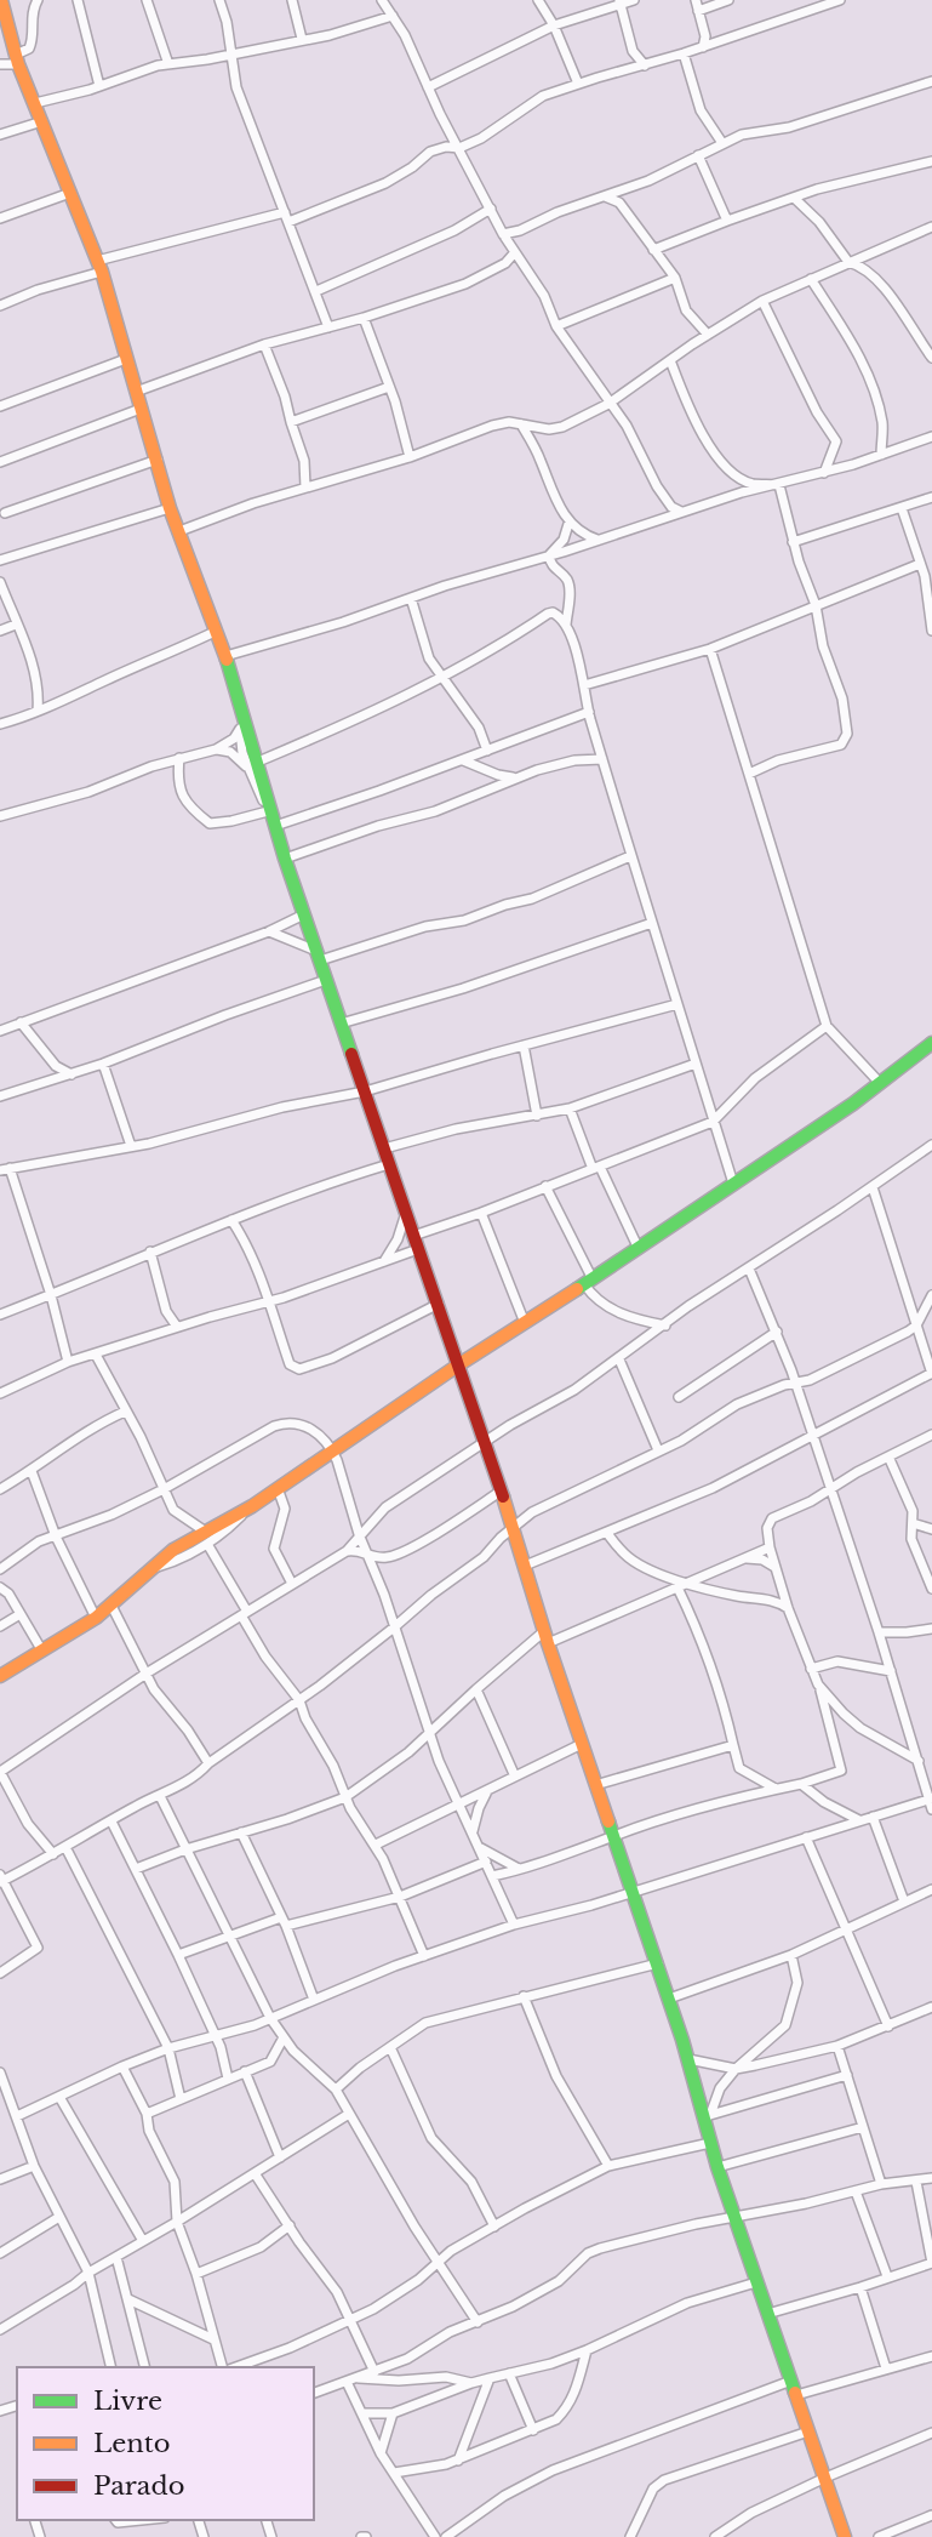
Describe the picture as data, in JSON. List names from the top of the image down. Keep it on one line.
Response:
{"legend":["Livre","Lento","Parado"]}
